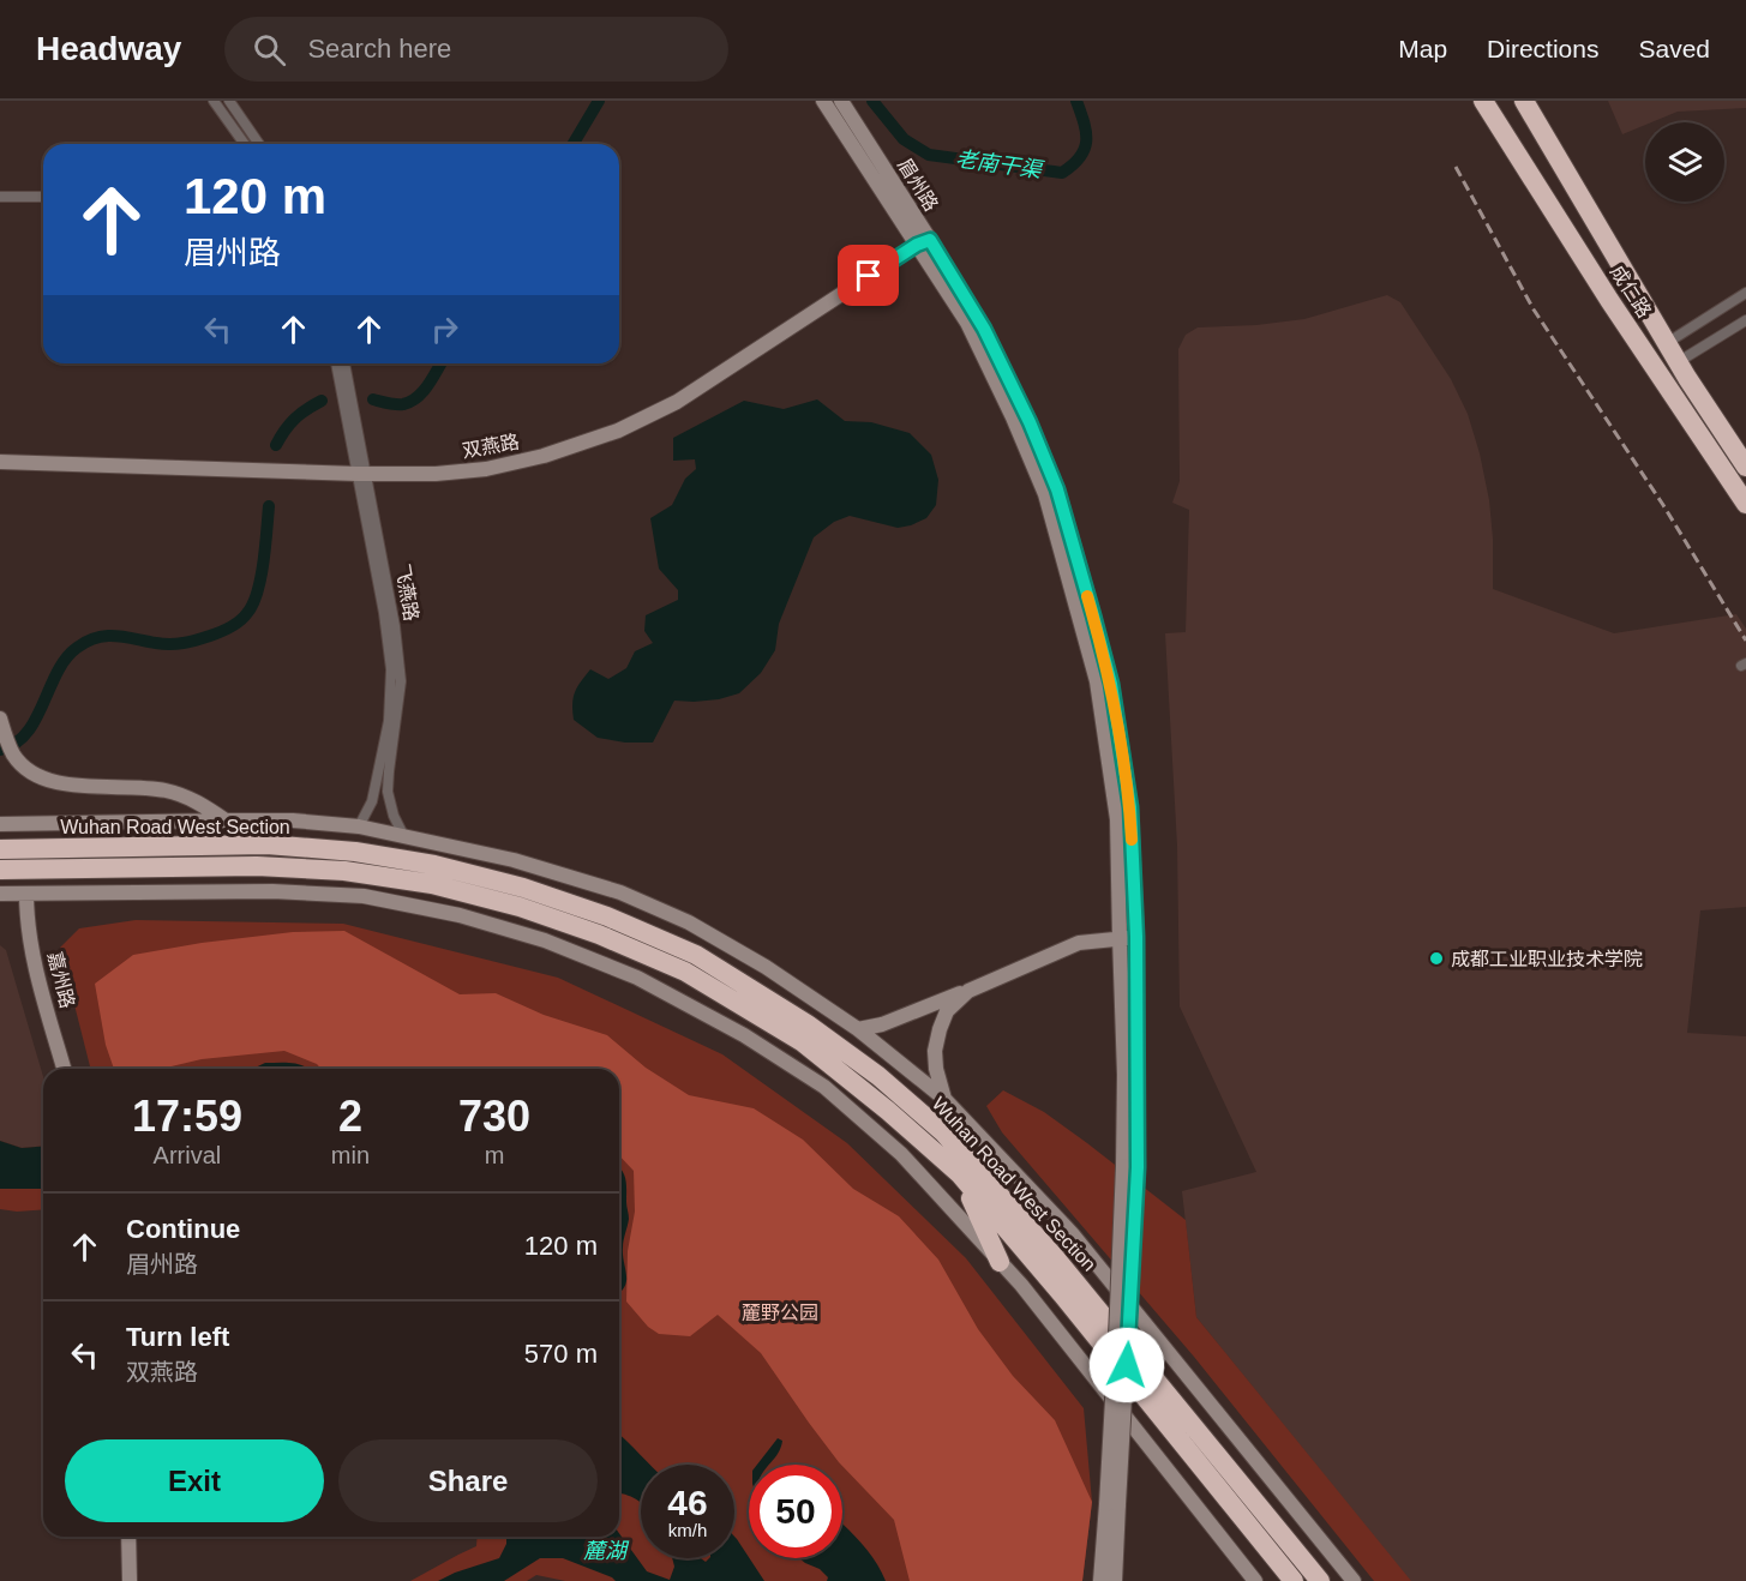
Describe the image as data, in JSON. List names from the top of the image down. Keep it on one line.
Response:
{"streets":{"highway":["成仁路","Wuhan Road West Section"],"main road":["眉州路","双燕路","嘉州路"],"street":["飞燕路"]},"crossings":[["眉州路","双燕路"],["双燕路","飞燕路"]],"water":["老南干渠","麓湖"],"parks":["麓野公园"],"places":["成都工业职业技术学院"],"page":{"header":"Headway","search":"Search here","nav":["Map","Directions","Saved"],"turn":["120 m","眉州路"],"eta":["17:59","Arrival","2","min","730","m"],"list":[{"name":"Continue","note":"眉州路","value":"120 m"},{"name":"Turn left","note":"双燕路","value":"570 m"}],"buttons":["Exit","Share"],"speed":"46 km/h","limit":"50"}}
